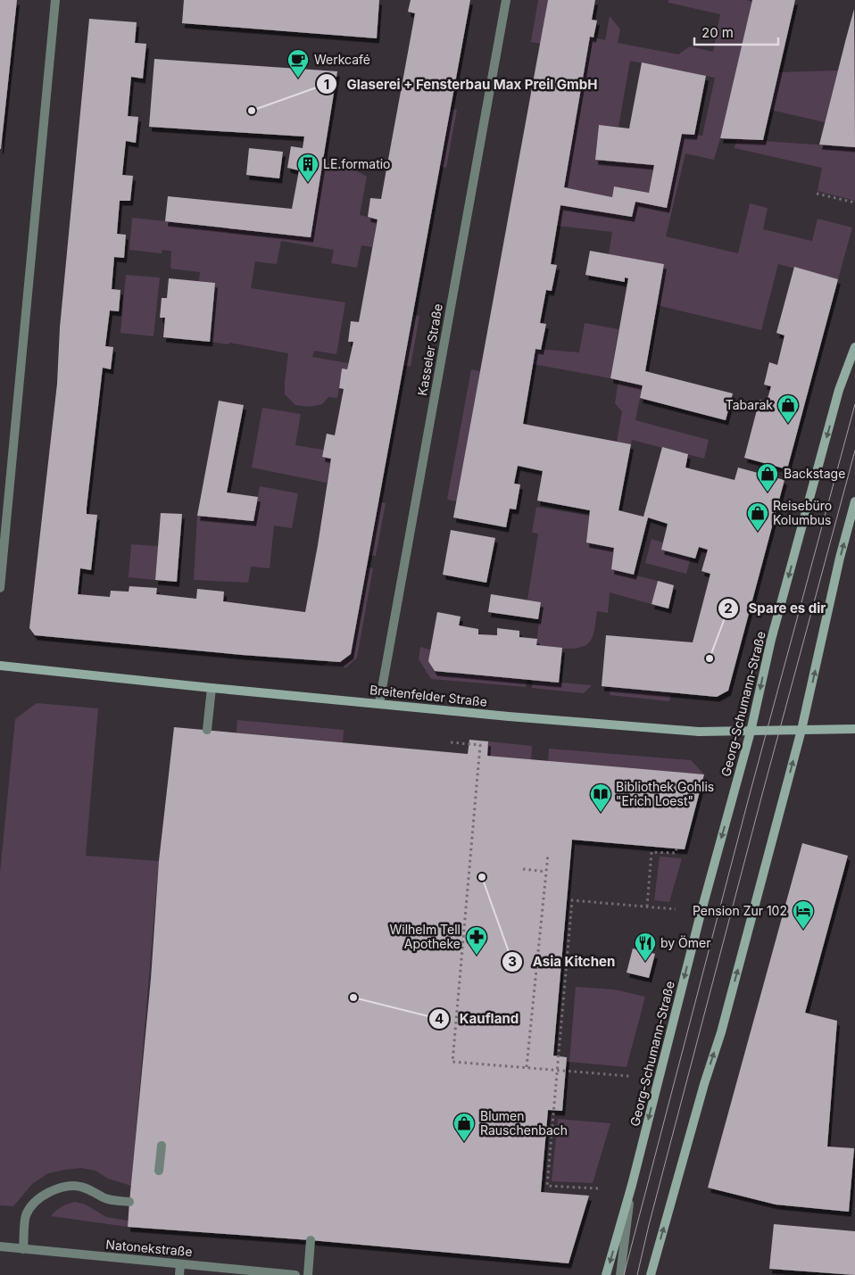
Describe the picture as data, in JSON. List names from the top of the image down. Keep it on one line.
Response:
{"streets":{"main road":["Breitenfelder Straße","Georg-Schumann-Straße"],"street":["Kasseler Straße","Natonekstraße"]},"crossings":[["Kasseler Straße","Breitenfelder Straße"],["Breitenfelder Straße","Georg-Schumann-Straße"]],"places":{"cafe":["Werkcafé"],"other":["Glaserei + Fensterbau Max Preil GmbH","Spare es dir","Asia Kitchen","Kaufland"],"building":["LE.formatio"],"shop":["Tabarak","Backstage","Reisebüro Kolumbus","Blumen Rauschenbach"],"library":["Bibliothek Gohlis \"Erich Loest\""],"hotel":["Pension Zur 102"],"pharmacy":["Wilhelm Tell Apotheke"],"restaurant":["by Ömer"]},"scale_bar":"20 m"}
